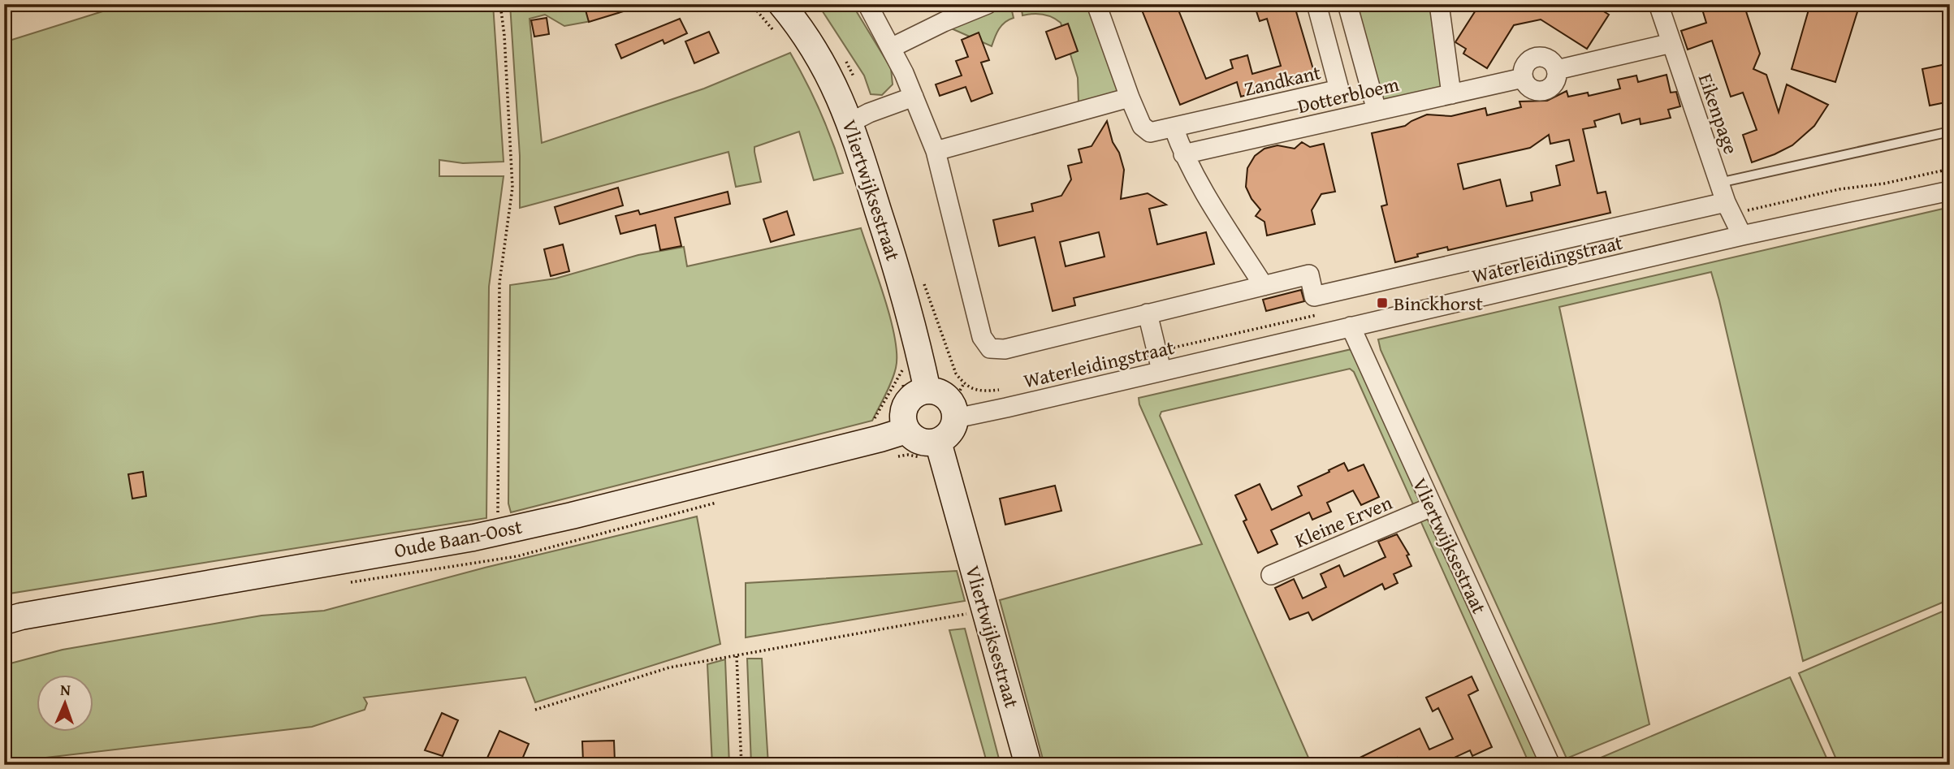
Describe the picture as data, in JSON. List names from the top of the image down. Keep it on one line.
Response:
{"streets":{"street":["Zandkant","Dotterbloem","Eikenpage","Vliertwijksestraat","Waterleidingstraat","Kleine Erven","Oude Baan-Oost"]},"crossings":[["Dotterbloem","Eikenpage"],["Eikenpage","Waterleidingstraat"],["Vliertwijksestraat","Waterleidingstraat"],["Vliertwijksestraat","Kleine Erven"],["Vliertwijksestraat","Oude Baan-Oost"],["Waterleidingstraat","Oude Baan-Oost"]],"places":{"transit":["Binckhorst"]},"north":"top"}
